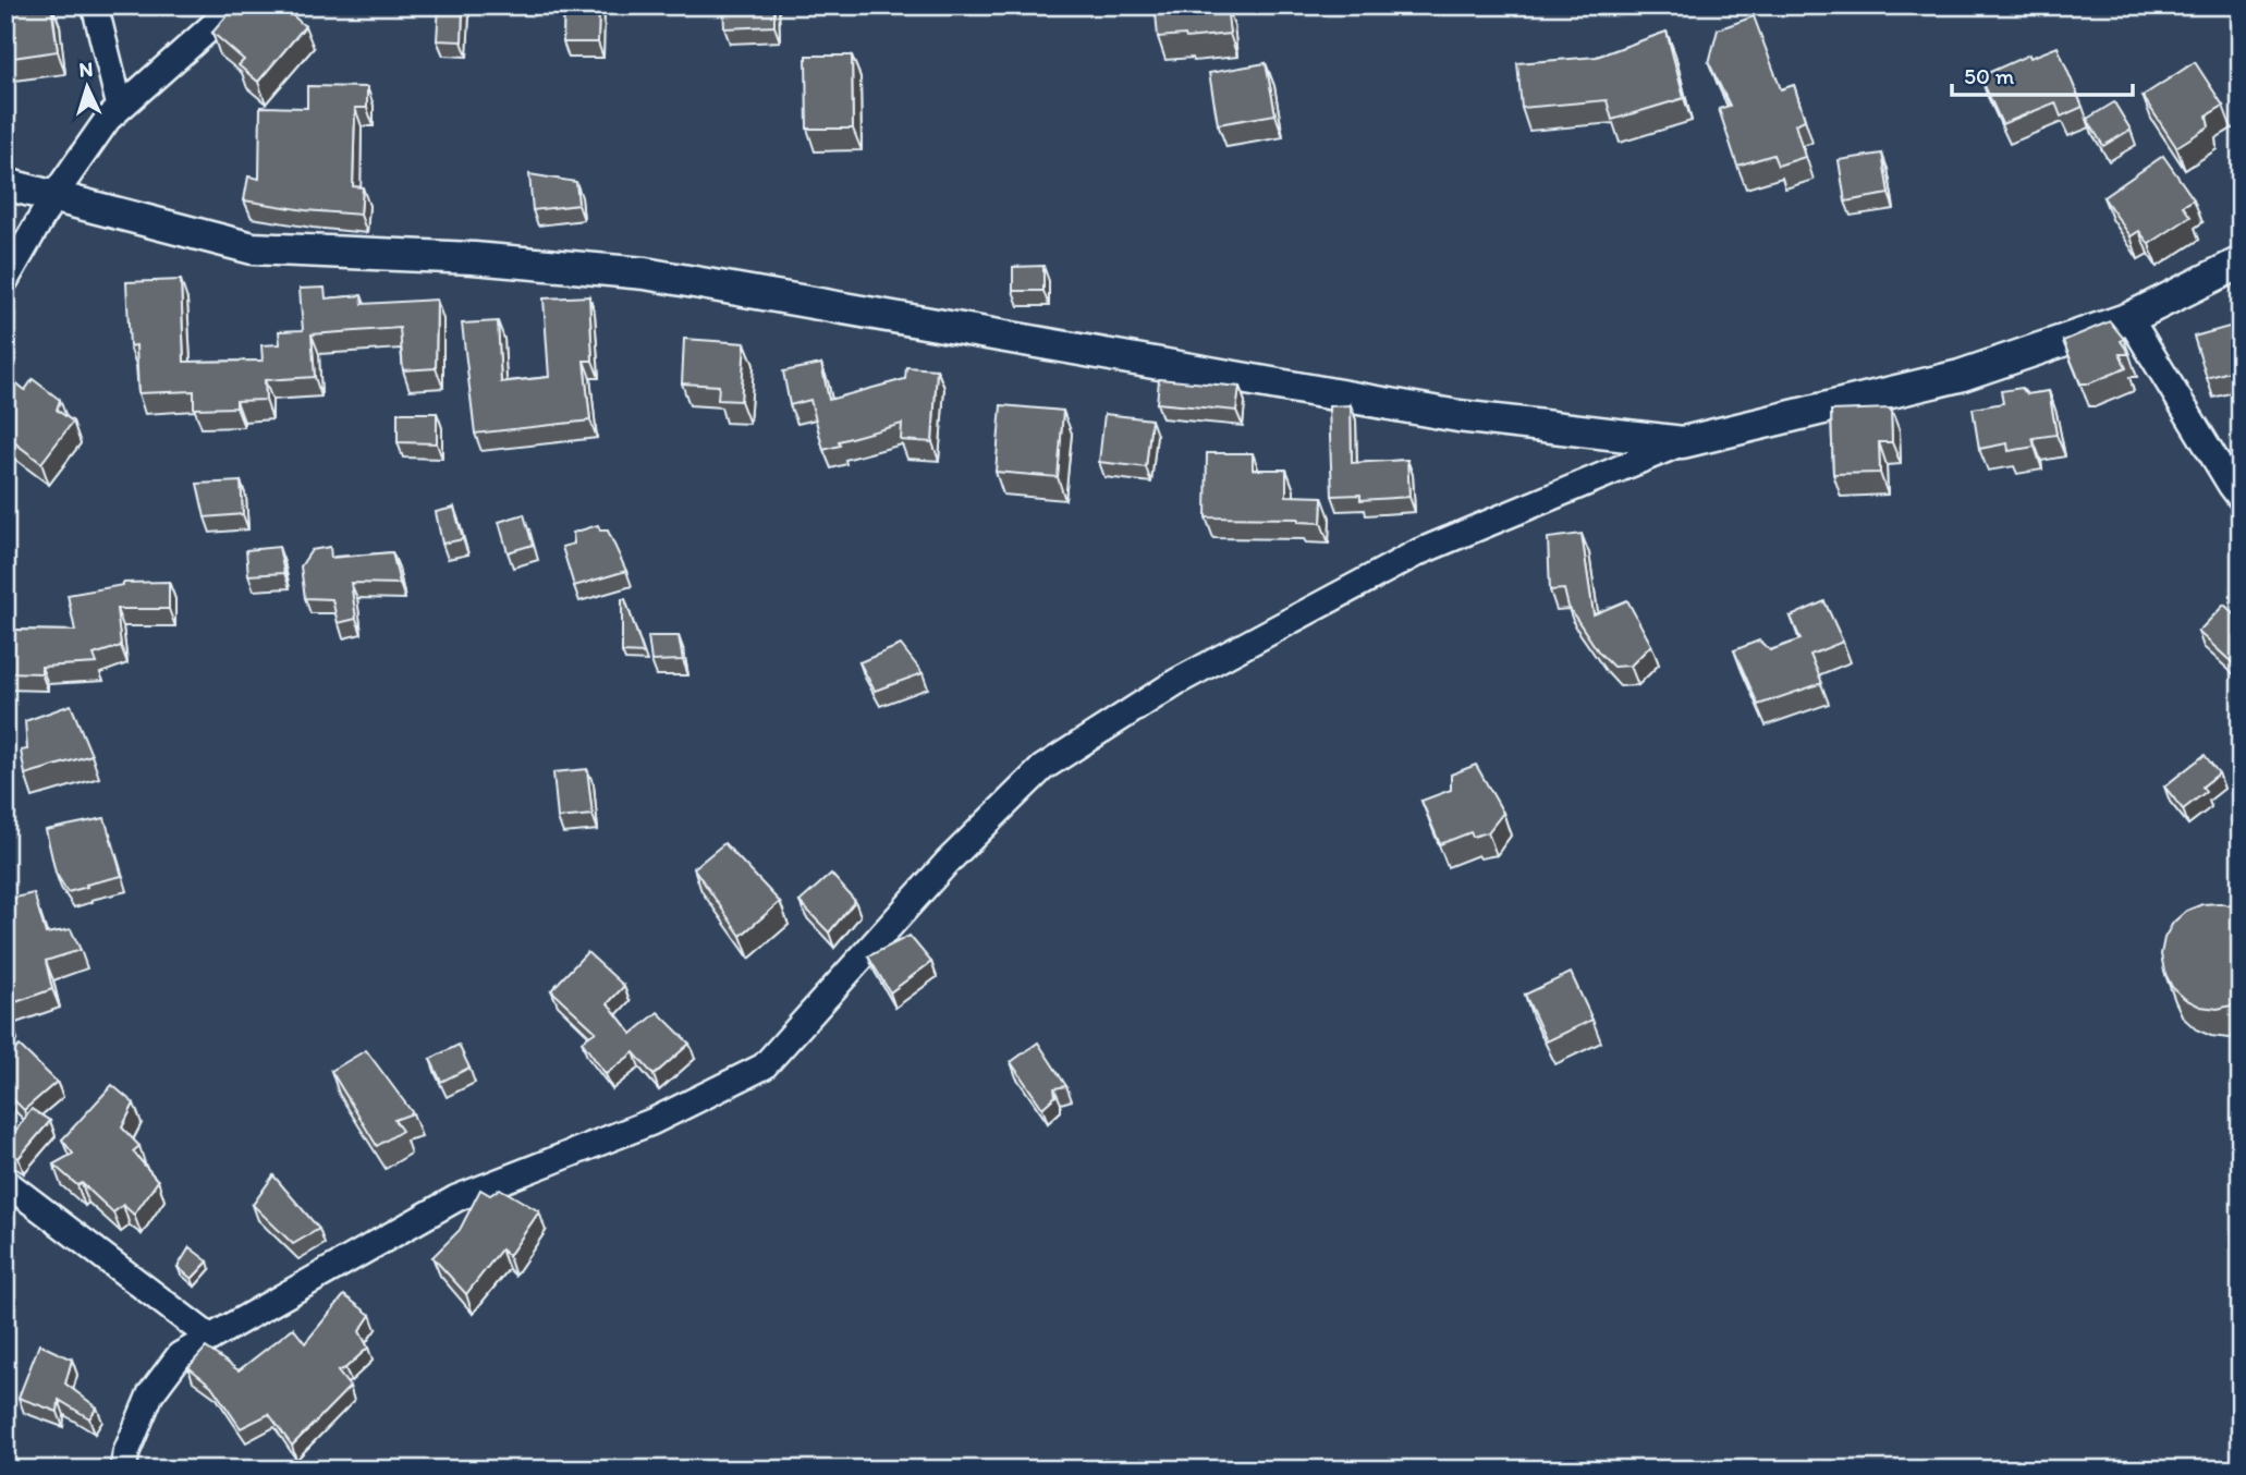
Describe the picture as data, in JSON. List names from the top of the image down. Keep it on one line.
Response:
{"scale_bar":"50 m","north":"top"}
